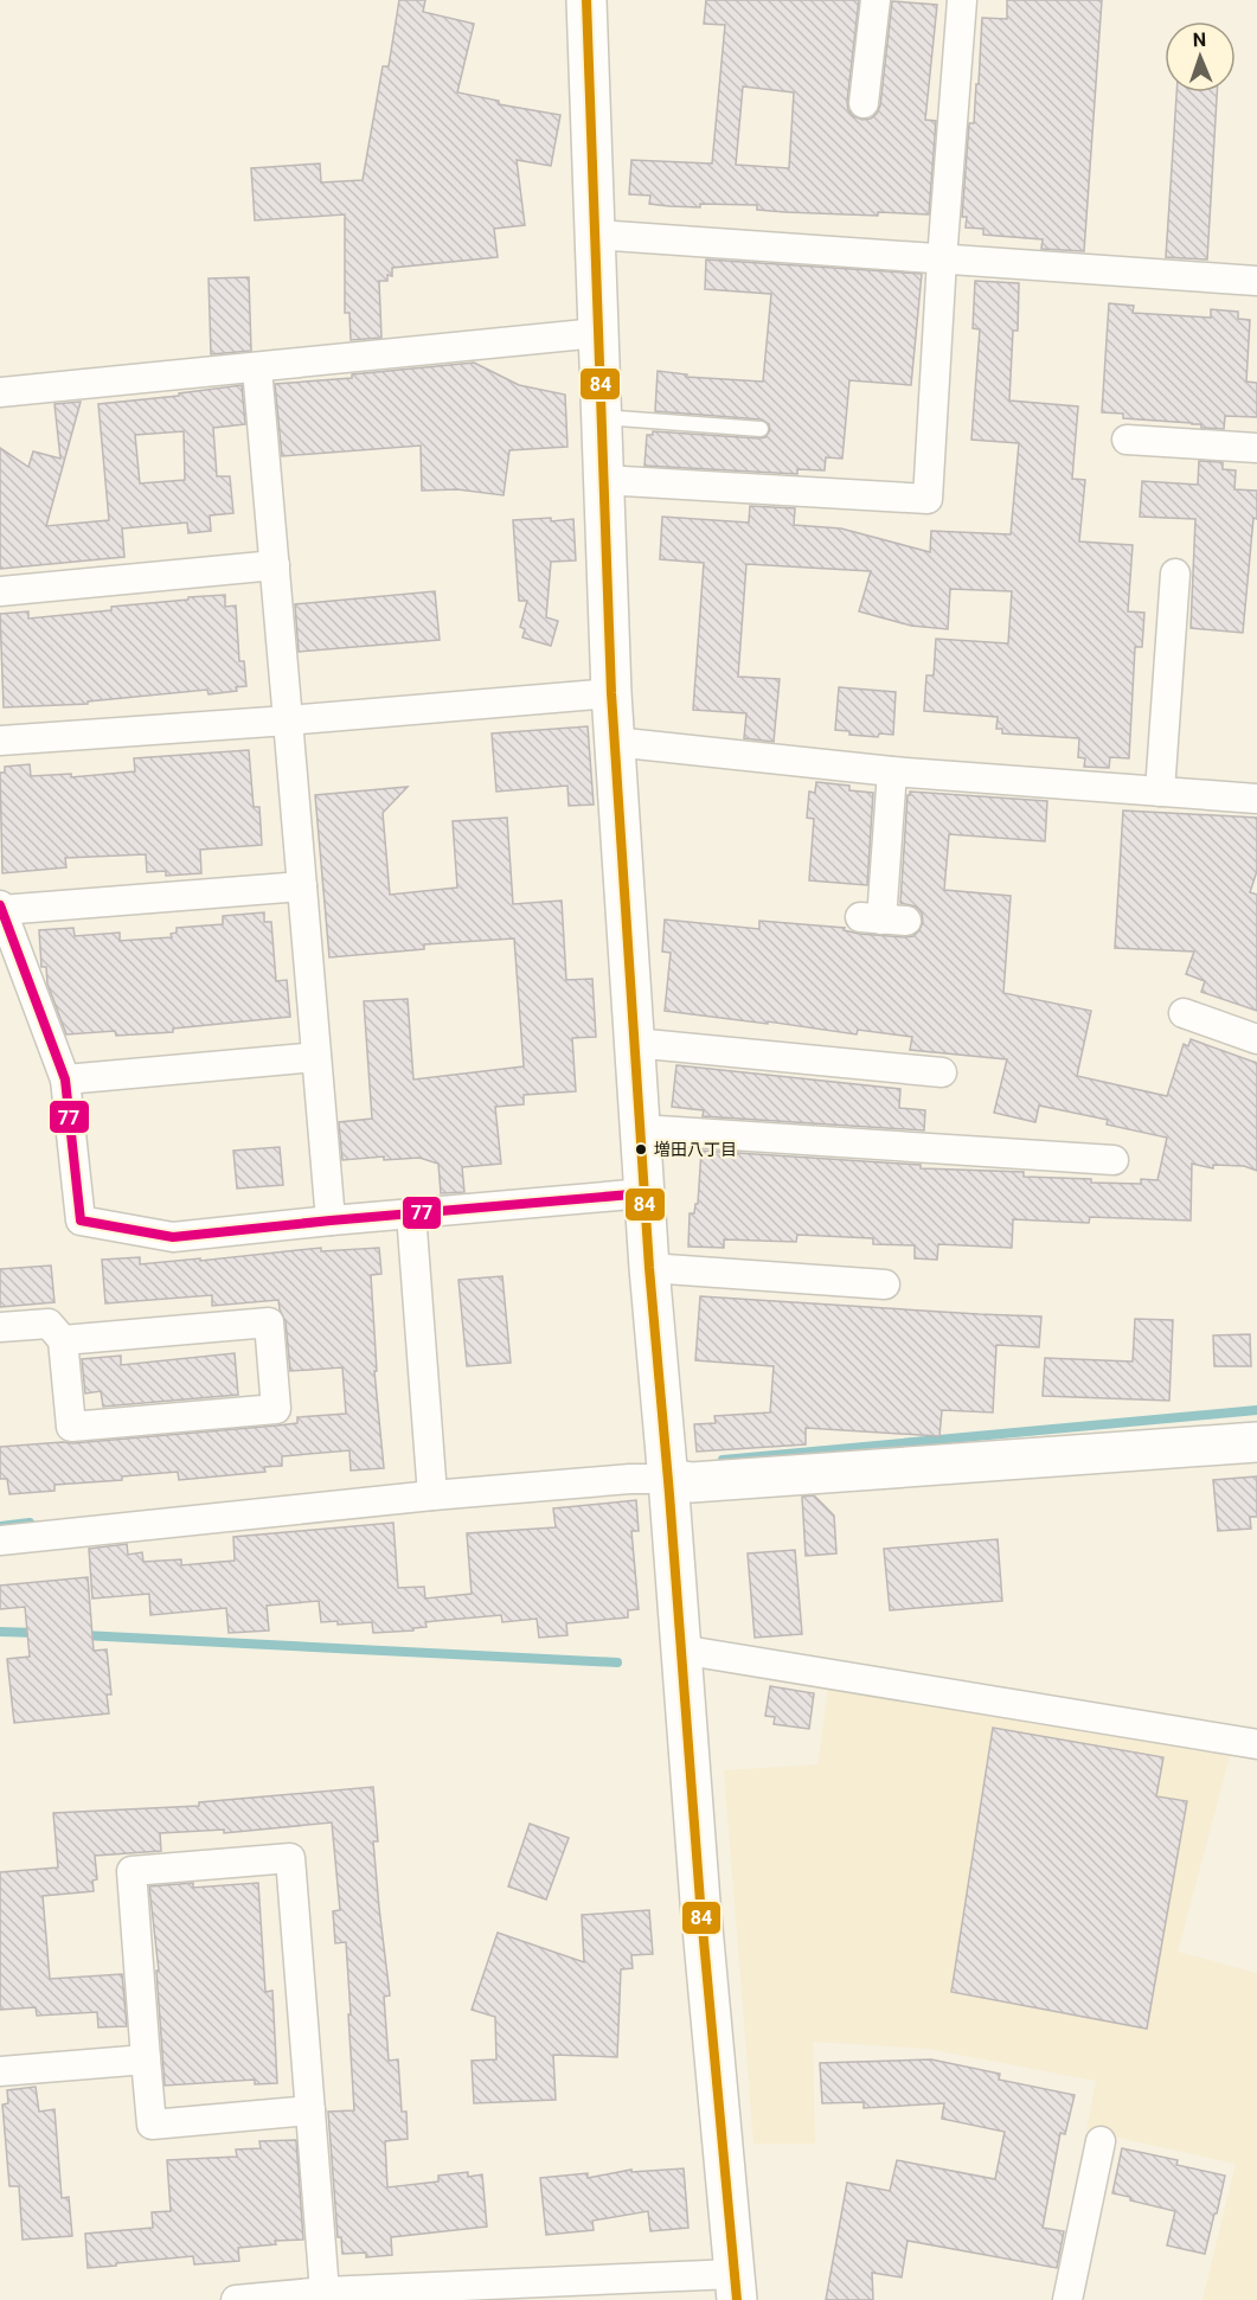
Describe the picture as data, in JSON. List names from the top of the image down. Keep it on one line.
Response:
{"places":["増田八丁目"],"lines":["transit line 84","transit line 77"],"north":"top"}
